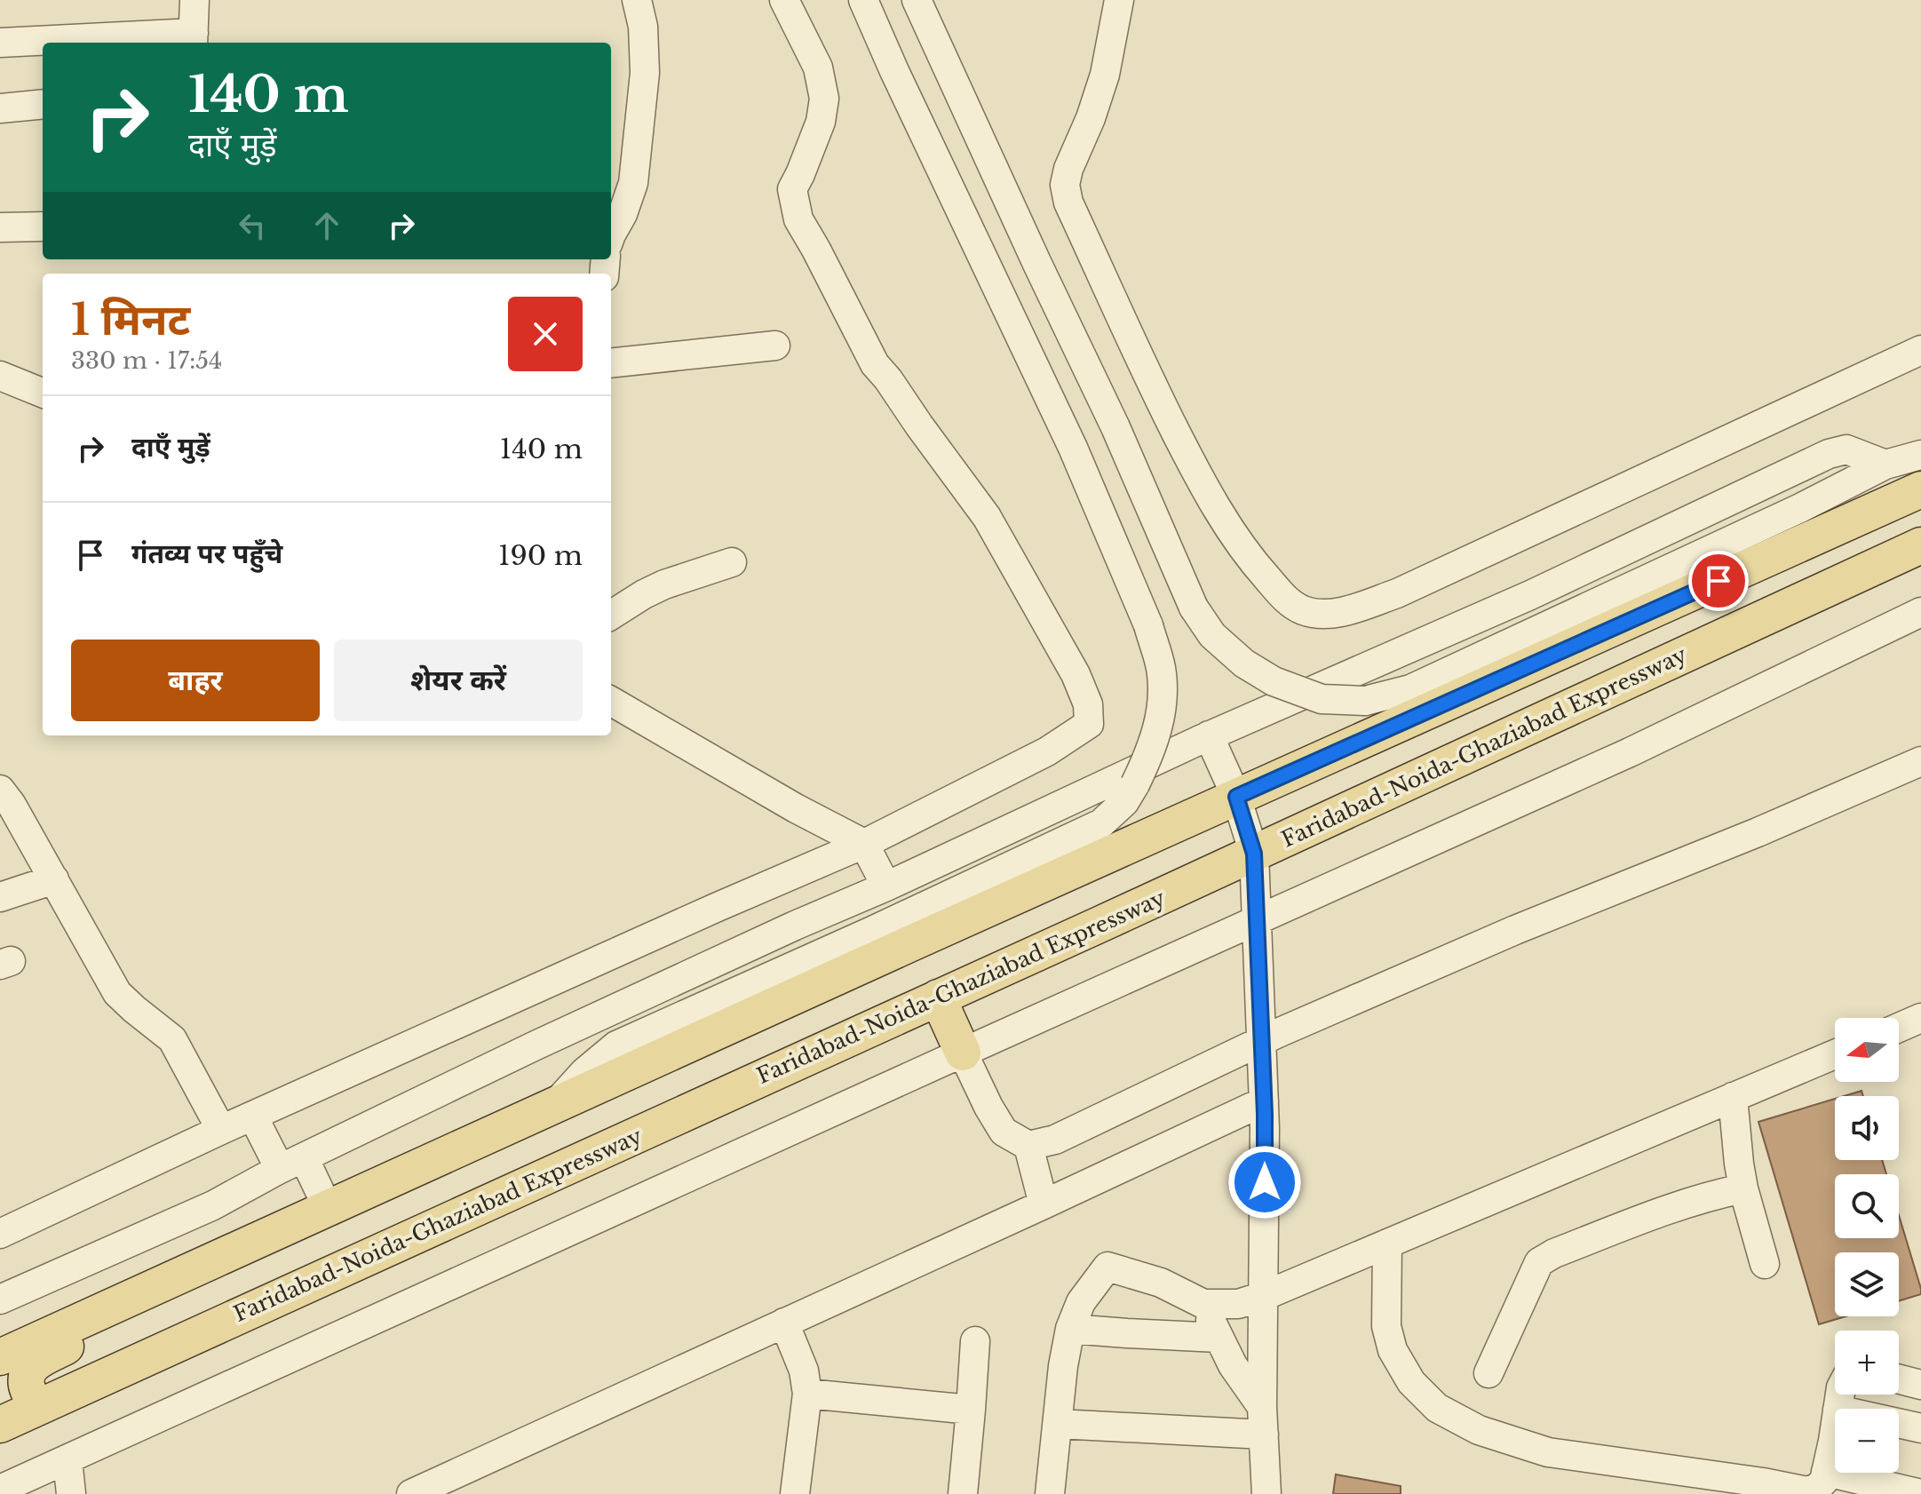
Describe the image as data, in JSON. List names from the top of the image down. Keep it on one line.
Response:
{"streets":{"main road":["Faridabad-Noida-Ghaziabad Expressway"]},"north":"left","page":{"turn":["140 m","दाएँ मुड़ें"],"heading":["1 मिनट","330 m · 17:54"],"list":[{"name":"दाएँ मुड़ें","value":"140 m"},{"name":"गंतव्य पर पहुँचे","value":"190 m"}],"buttons":["बाहर","शेयर करें"],"map_buttons":["+","−"]}}
